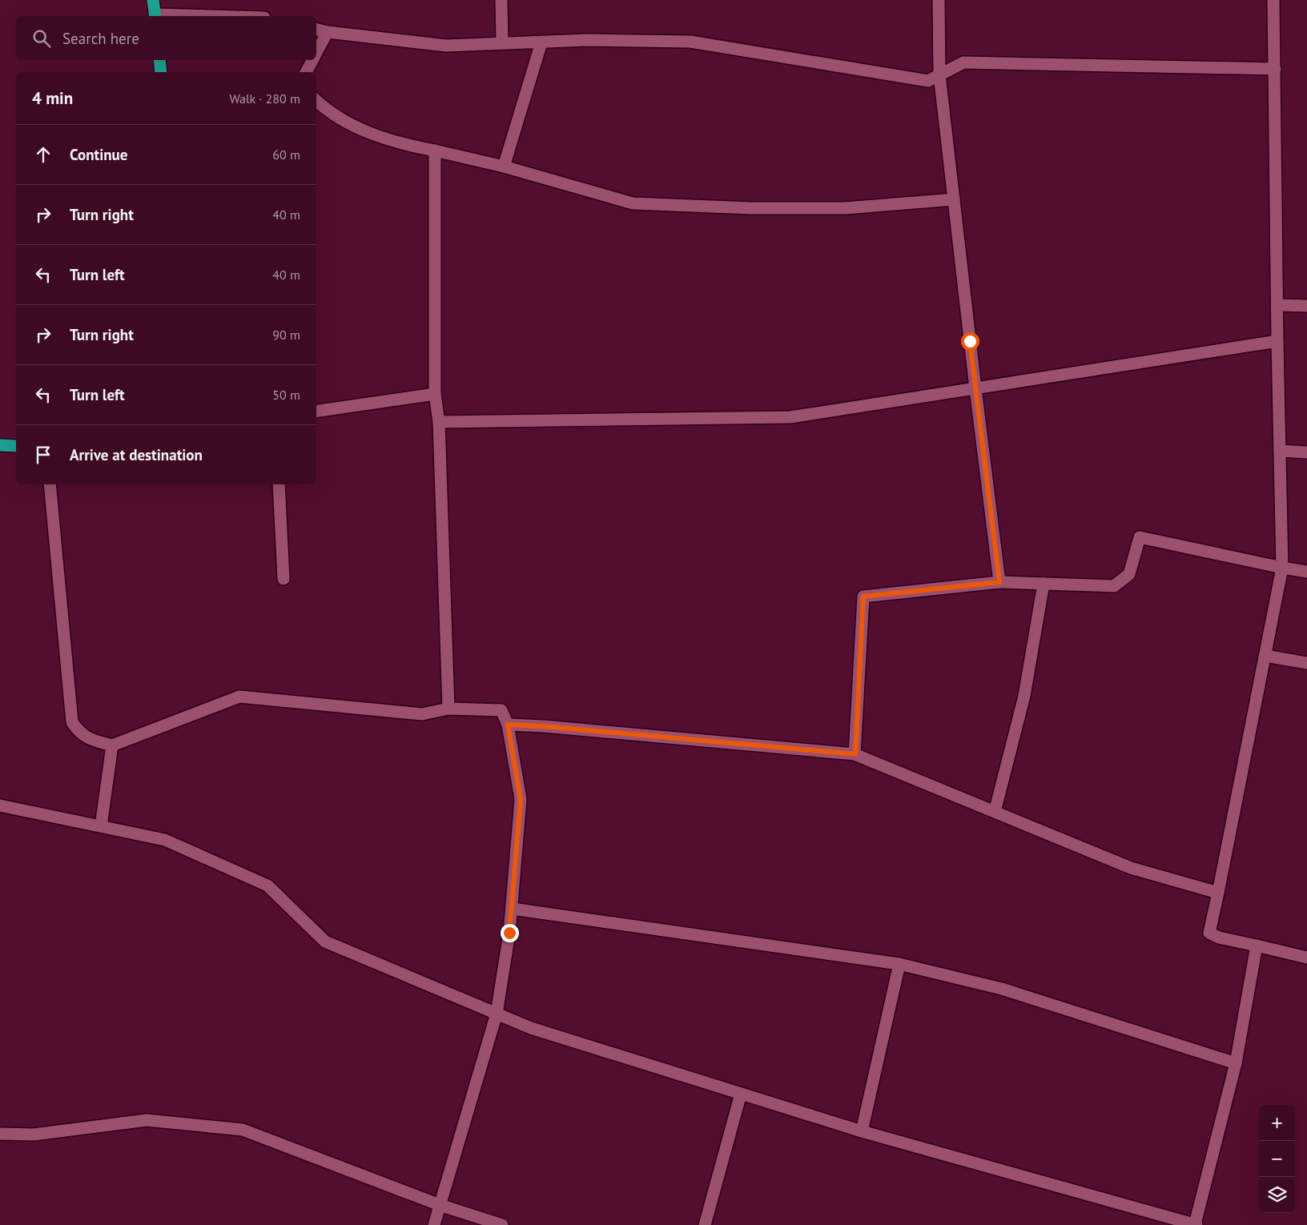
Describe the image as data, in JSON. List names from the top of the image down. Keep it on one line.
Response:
{"page":{"search":"Search here","heading":["4 min","Walk · 280 m"],"list":[["Continue","60 m"],["Turn right","40 m"],["Turn left","40 m"],["Turn right","90 m"],["Turn left","50 m"],"Arrive at destination"],"map_buttons":["+","−"]}}
